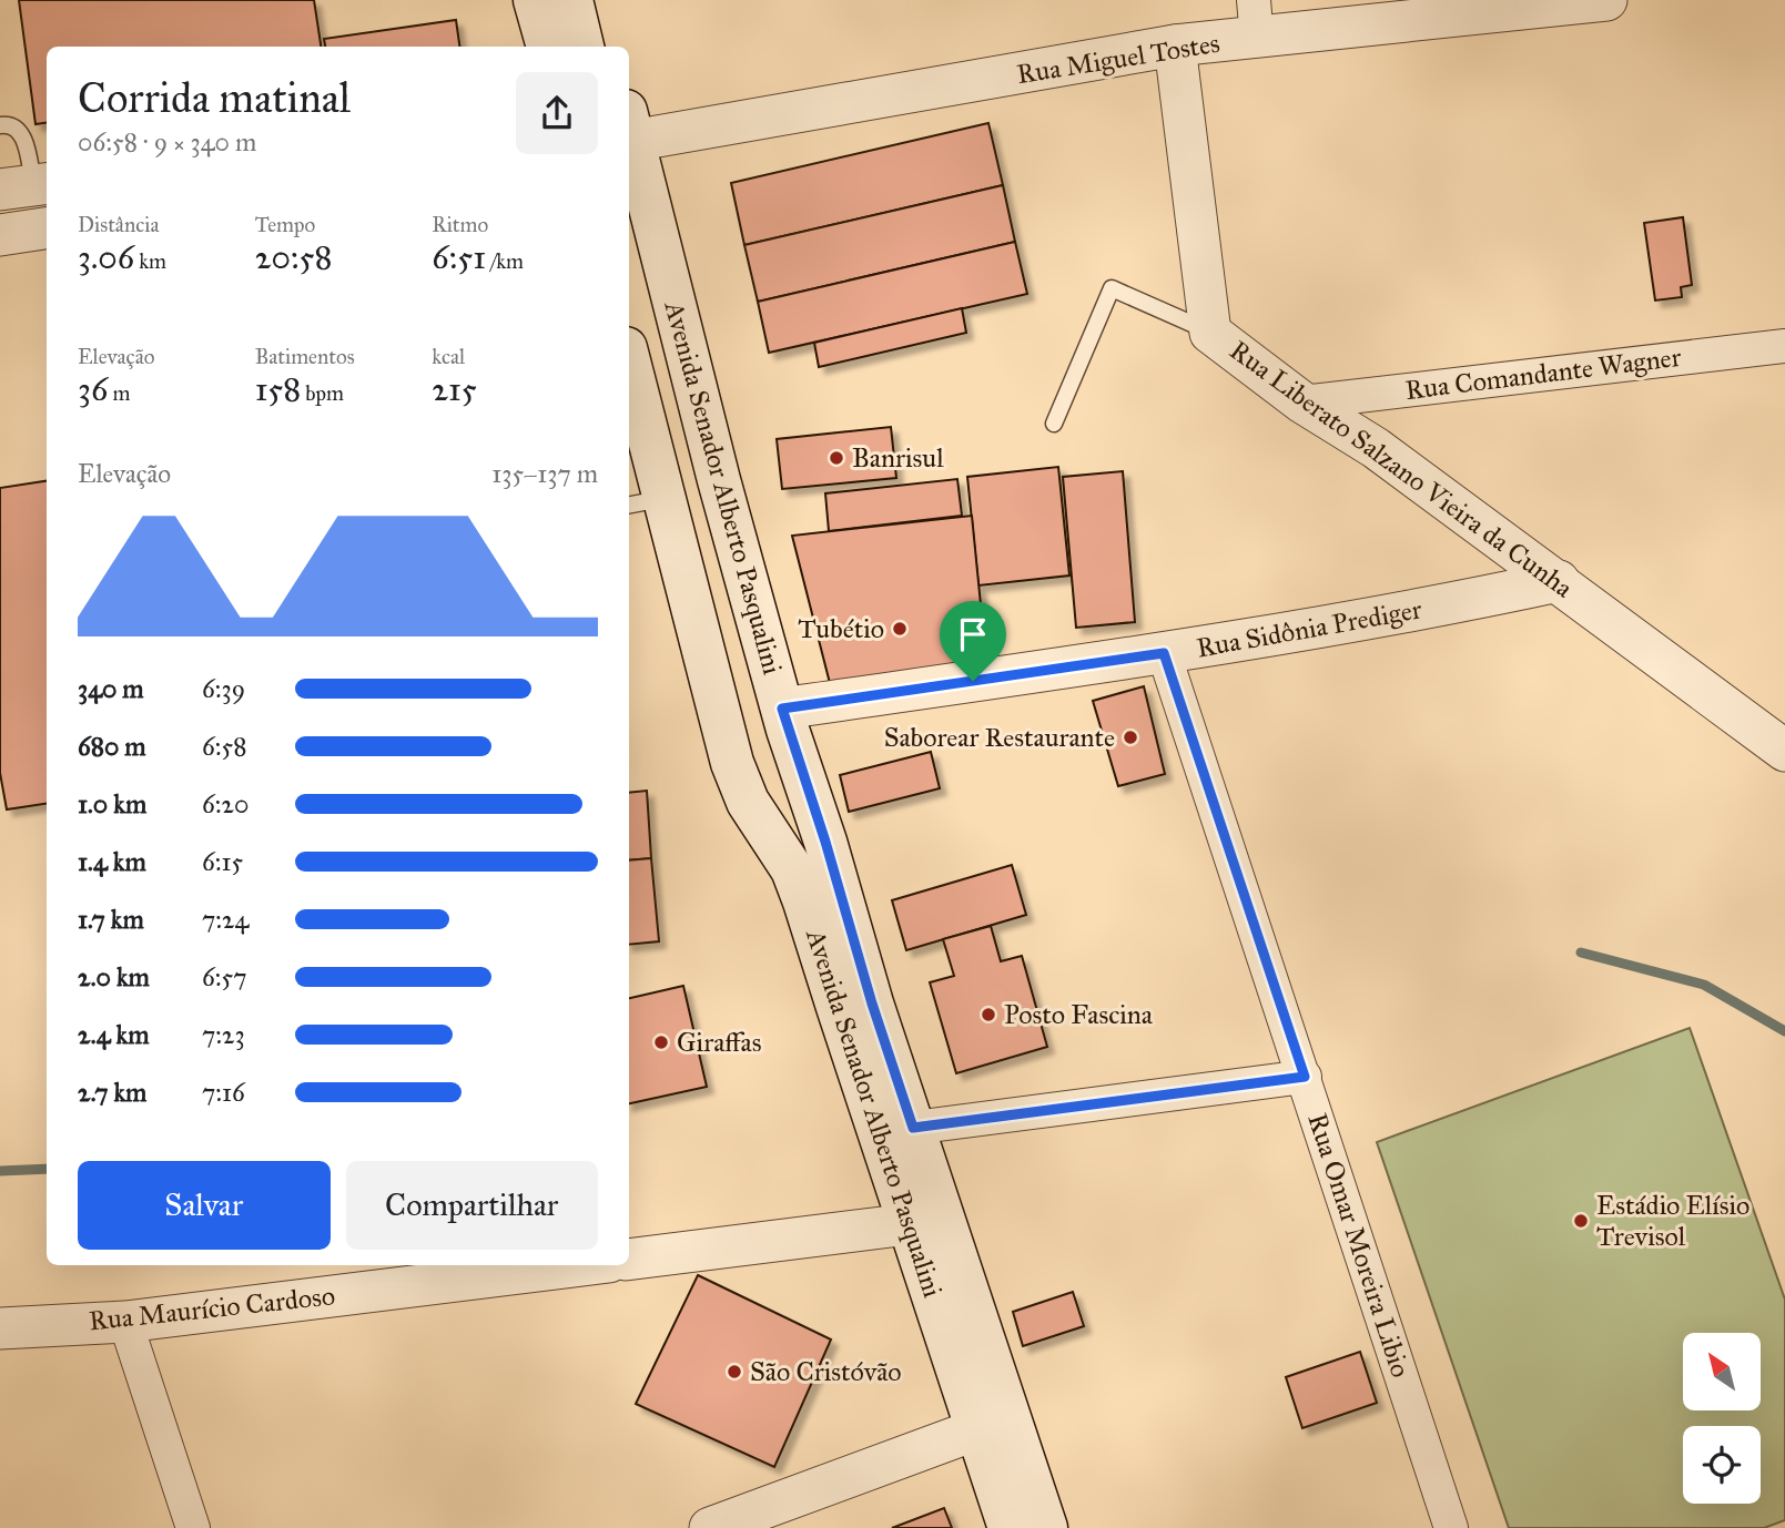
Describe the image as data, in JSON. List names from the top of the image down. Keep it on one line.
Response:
{"streets":{"main road":["Avenida Senador Alberto Pasqualini"],"street":["Rua Miguel Tostes","Rua Comandante Wagner","Rua Liberato Salzano Vieira da Cunha","Rua Sidônia Prediger","Rua Omar Moreira Libio","Rua Maurício Cardoso"]},"crossings":[["Rua Miguel Tostes","Rua Liberato Salzano Vieira da Cunha"],["Rua Comandante Wagner","Rua Liberato Salzano Vieira da Cunha"],["Rua Liberato Salzano Vieira da Cunha","Rua Sidônia Prediger"],["Avenida Senador Alberto Pasqualini","Rua Sidônia Prediger"],["Rua Sidônia Prediger","Rua Omar Moreira Libio"]],"places":["Banrisul","Tubétio","Saborear Restaurante","Posto Fascina","Giraffas","Estádio Elísio Trevisol","São Cristóvão"],"north":"top left","page":{"heading":["Corrida matinal","06:58 · 9 × 340 m"],"stats":[["Distância","3.06 km"],["Tempo","20:58"],["Ritmo","6:51 /km"],["Elevação","36 m"],["Batimentos","158 bpm"],["kcal","215"]],"chart":["Elevação","135–137 m"],"list":[{"name":"340 m","note":"6:39"},{"name":"680 m","note":"6:58"},{"name":"1.0 km","note":"6:20"},{"name":"1.4 km","note":"6:15"},{"name":"1.7 km","note":"7:24"},{"name":"2.0 km","note":"6:57"},{"name":"2.4 km","note":"7:23"},{"name":"2.7 km","note":"7:16"}],"buttons":["Salvar","Compartilhar"]}}
